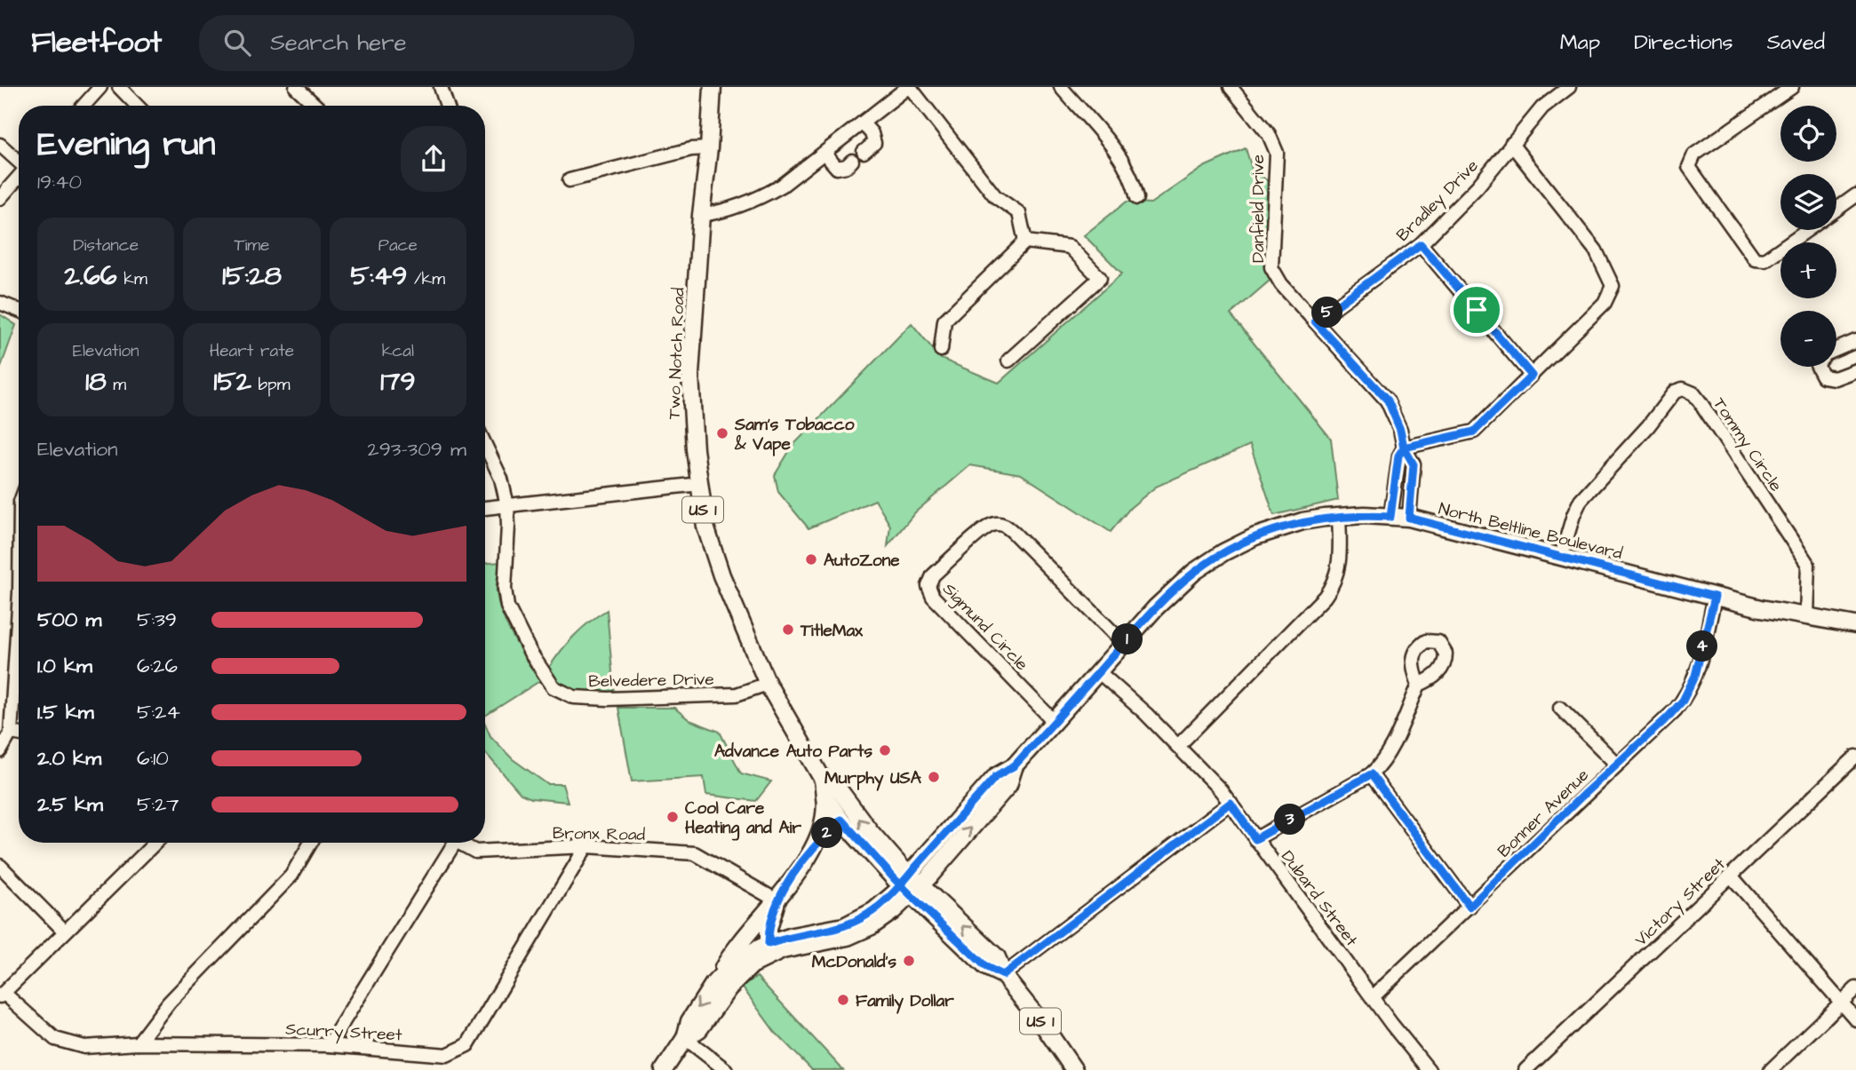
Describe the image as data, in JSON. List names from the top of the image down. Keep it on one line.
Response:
{"streets":{"main road":["Two Notch Road","US 1","North Beltline Boulevard"],"street":["Bradley Drive","Danfield Drive","Tommy Circle","Sigmund Circle","Belvedere Drive","Bonner Avenue","Bronx Road","Dubard Street","Victory Street","Scurry Street"]},"crossings":[["Bradley Drive","Danfield Drive"],["Danfield Drive","North Beltline Boulevard"],["Two Notch Road","North Beltline Boulevard"],["Two Notch Road","Belvedere Drive"],["Tommy Circle","North Beltline Boulevard"],["North Beltline Boulevard","Sigmund Circle"],["North Beltline Boulevard","Bonner Avenue"],["North Beltline Boulevard","Dubard Street"],["Bonner Avenue","Dubard Street"],["Bronx Road","Scurry Street"]],"places":["Sam's Tobacco & Vape","AutoZone","TitleMax","Advance Auto Parts","Murphy USA","Cool Care Heating and Air","McDonald's","Family Dollar"],"page":{"header":"Fleetfoot","search":"Search here","nav":["Map","Directions","Saved"],"map_buttons":["+","−"],"heading":["Evening run","19:40"],"stats":[["Distance","2.66 km"],["Time","15:28"],["Pace","5:49 /km"],["Elevation","18 m"],["Heart rate","152 bpm"],["kcal","179"]],"pins":["5","1","4","3","2"],"chart":["Elevation","293–309 m"],"list":[{"name":"500 m","note":"5:39"},{"name":"1.0 km","note":"6:26"},{"name":"1.5 km","note":"5:24"},{"name":"2.0 km","note":"6:10"},{"name":"2.5 km","note":"5:27"}]}}
